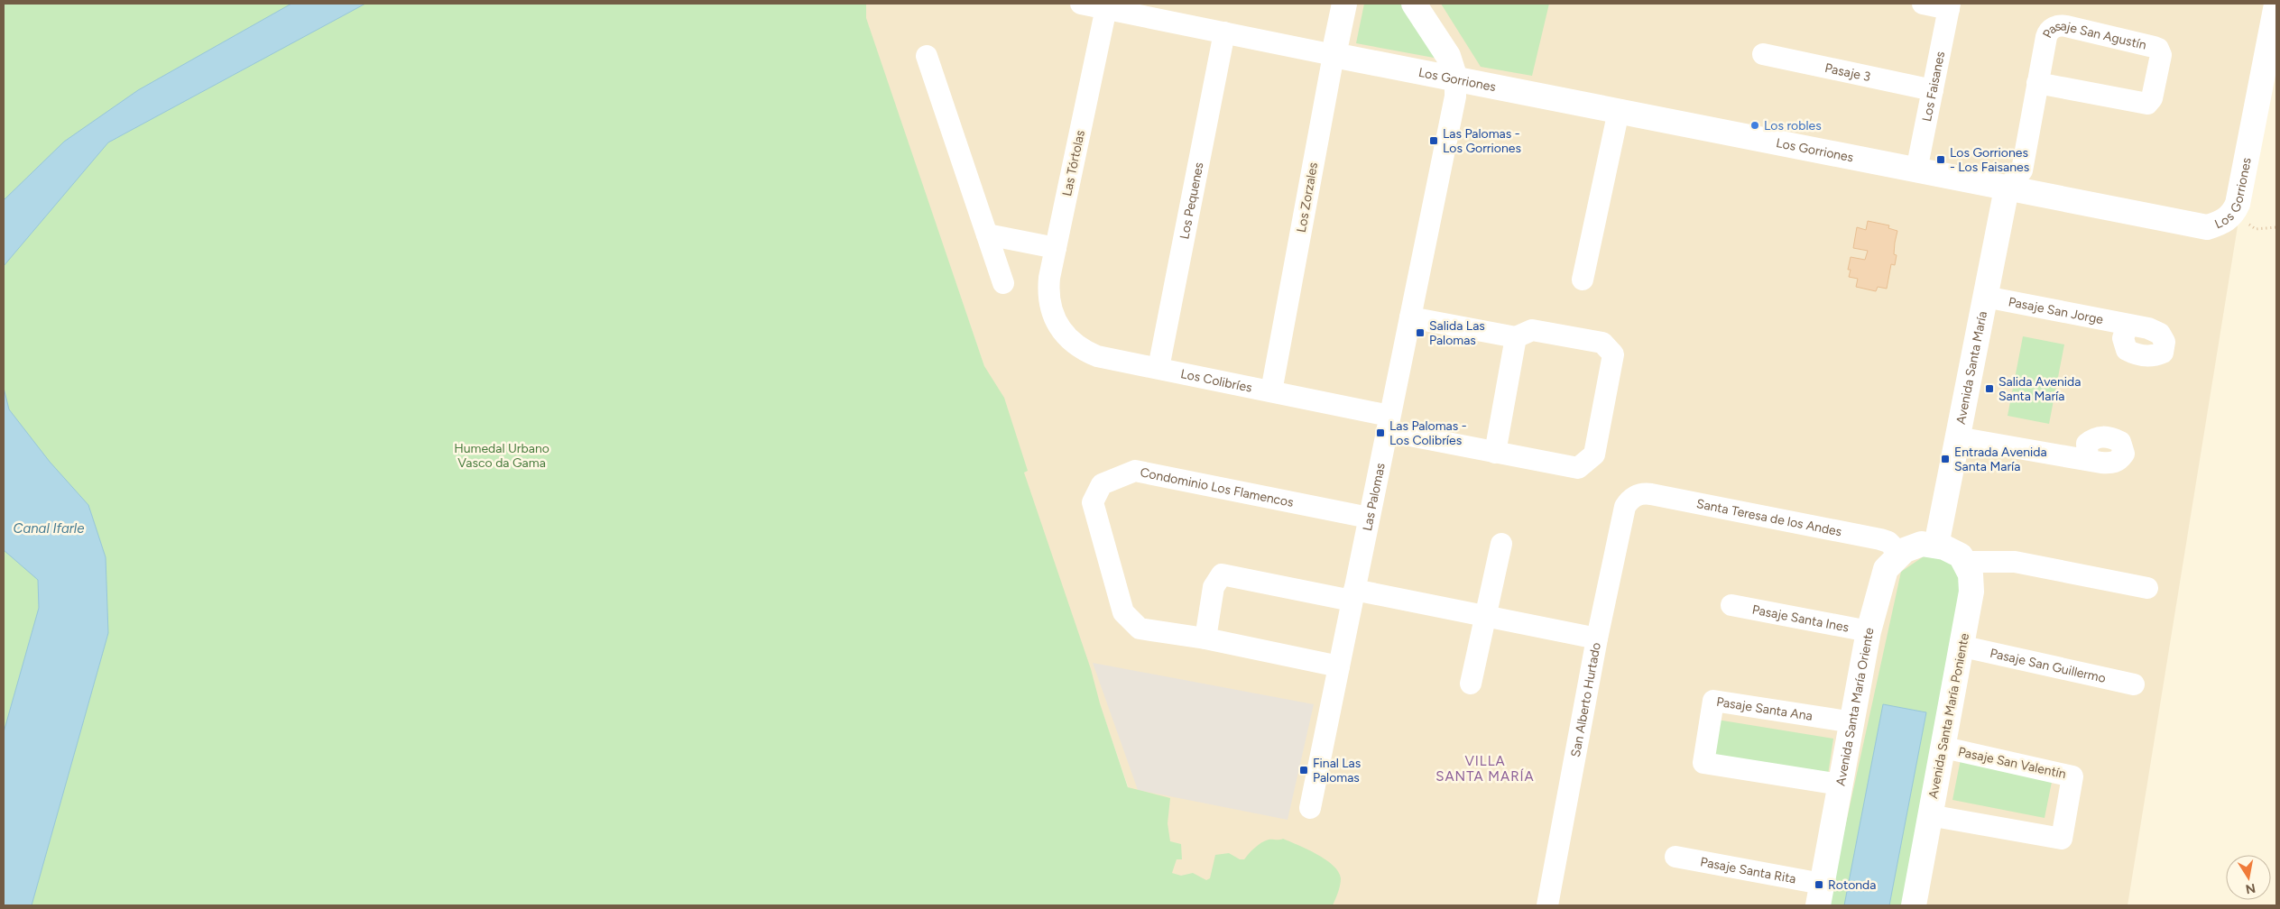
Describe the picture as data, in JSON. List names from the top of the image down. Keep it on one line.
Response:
{"streets":{"street":["Pasaje San Agustín","Pasaje 3","Los Gorriones","Los Faisanes","Las Tórtolas","Los Zorzales","Los Pequenes","Pasaje San Jorge","Avenida Santa María","Los Colibríes","Condominio Los Flamencos","Las Palomas","Santa Teresa de los Andes","Pasaje Santa Ines","Pasaje San Guillermo","San Alberto Hurtado","Avenida Santa María Oriente","Pasaje Santa Ana","Avenida Santa María Poniente","Pasaje San Valentín","Pasaje Santa Rita"]},"crossings":[["Pasaje San Agustín","Los Gorriones"],["Pasaje San Agustín","Avenida Santa María"],["Pasaje 3","Los Faisanes"],["Los Gorriones","Los Faisanes"],["Los Gorriones","Las Tórtolas"],["Los Gorriones","Los Zorzales"],["Los Gorriones","Los Pequenes"],["Los Gorriones","Avenida Santa María"],["Los Gorriones","Las Palomas"],["Las Tórtolas","Los Colibríes"],["Los Zorzales","Los Colibríes"],["Los Pequenes","Los Colibríes"],["Pasaje San Jorge","Avenida Santa María"],["Avenida Santa María","Avenida Santa María Oriente"],["Los Colibríes","Las Palomas"],["Condominio Los Flamencos","Las Palomas"],["Santa Teresa de los Andes","San Alberto Hurtado"],["Santa Teresa de los Andes","Avenida Santa María Oriente"],["Pasaje Santa Ines","Avenida Santa María Oriente"],["Pasaje San Guillermo","Avenida Santa María Poniente"],["Avenida Santa María Oriente","Pasaje Santa Ana"],["Avenida Santa María Oriente","Pasaje Santa Rita"],["Avenida Santa María Poniente","Pasaje San Valentín"]],"districts":["VILLA SANTA MARÍA"],"water":["Canal Ifarle"],"parks":["Humedal Urbano Vasco da Gama"],"places":{"other":["Los robles"],"transit":["Las Palomas - Los Gorriones","Los Gorriones - Los Faisanes","Salida Las Palomas","Salida Avenida Santa María","Las Palomas - Los Colibríes","Entrada Avenida Santa María","Final Las Palomas","Rotonda"]},"north":"bottom"}
